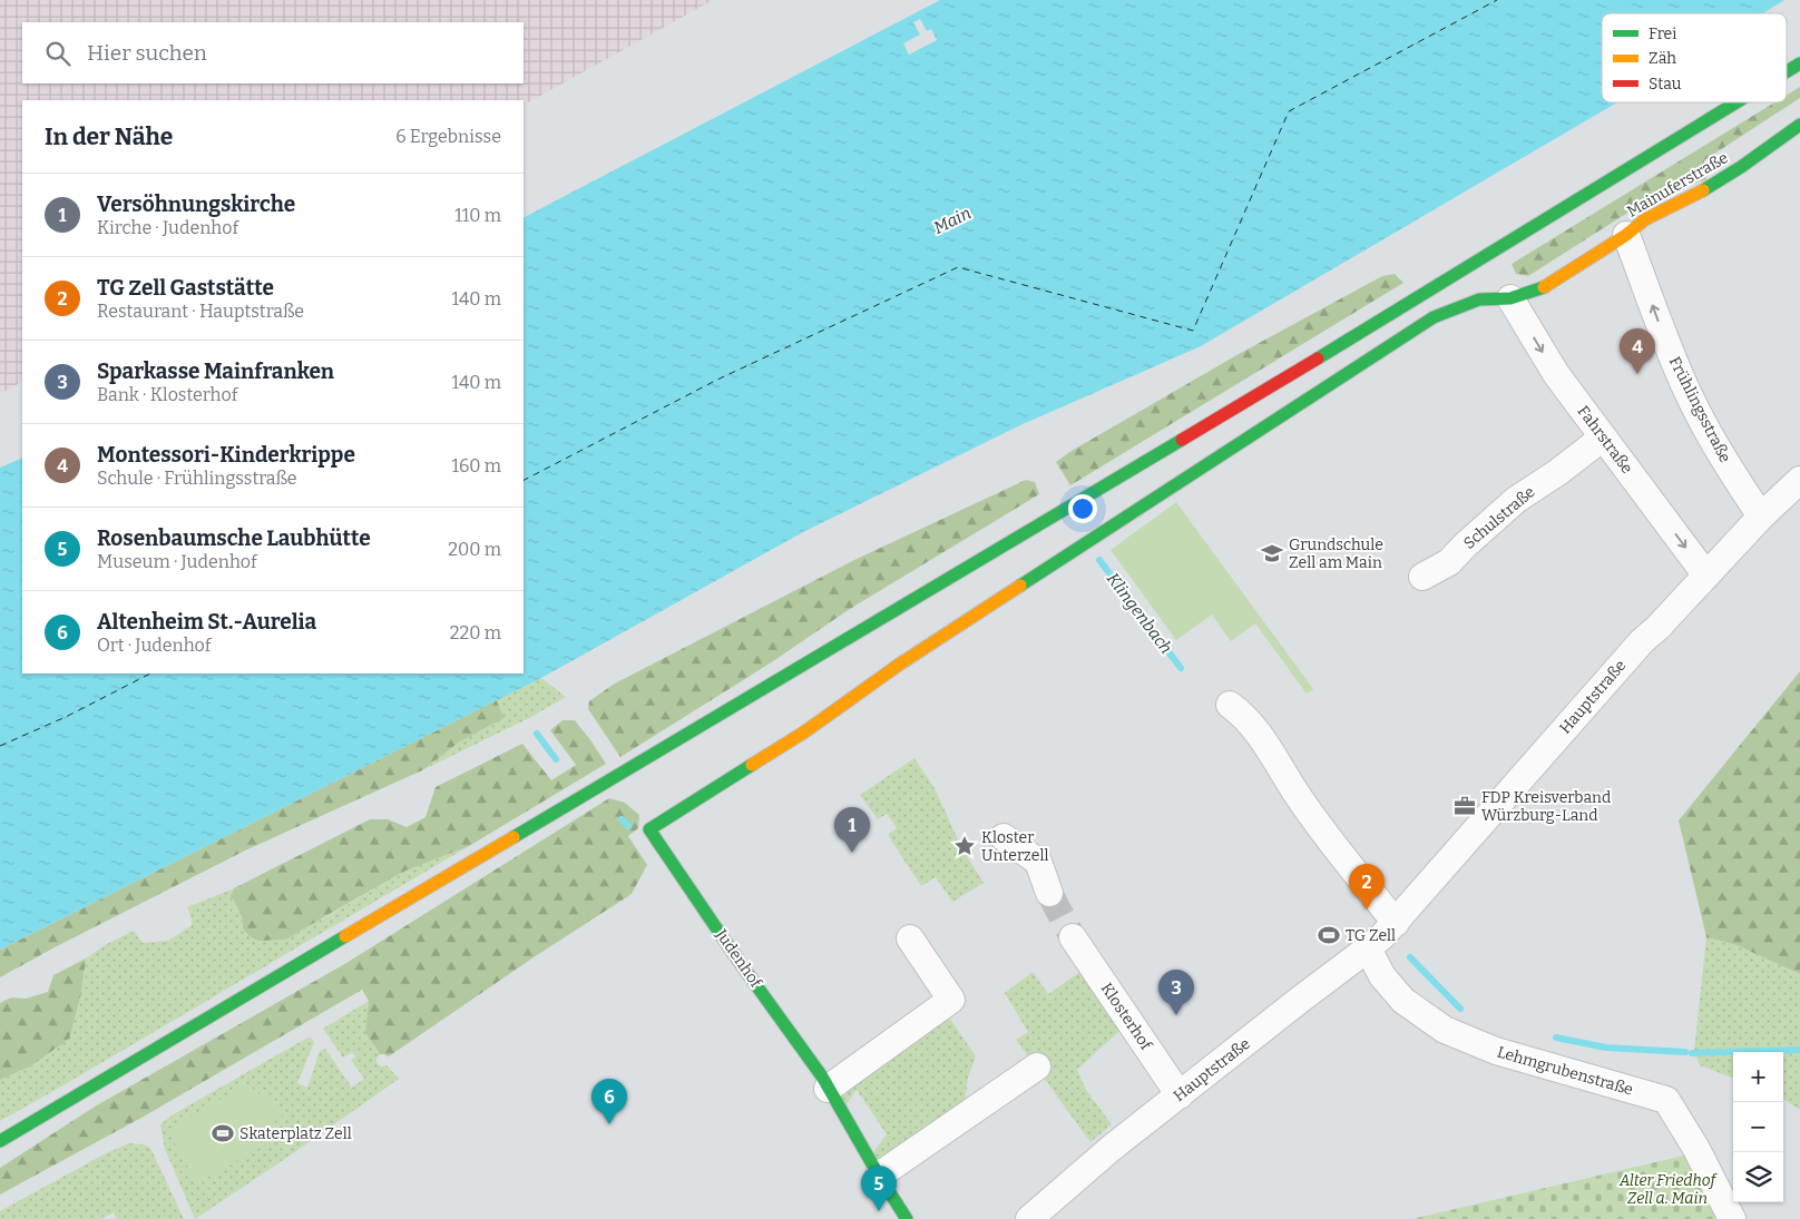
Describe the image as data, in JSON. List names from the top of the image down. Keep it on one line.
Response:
{"streets":{"main road":["Mainuferstraße","Judenhof"],"street":["Frühlingsstraße","Fahrstraße","Schulstraße","Hauptstraße","Klosterhof","Lehmgrubenstraße"]},"crossings":[["Mainuferstraße","Frühlingsstraße"],["Mainuferstraße","Fahrstraße"],["Mainuferstraße","Judenhof"],["Frühlingsstraße","Hauptstraße"],["Fahrstraße","Schulstraße"],["Fahrstraße","Hauptstraße"],["Hauptstraße","Klosterhof"],["Hauptstraße","Lehmgrubenstraße"]],"one_way":["Frühlingsstraße","Fahrstraße"],"water":["Main","Klingenbach"],"parks":["Alter Friedhof Zell a. Main"],"places":{"school or university":["Grundschule Zell am Main"],"office":["FDP Kreisverband Würzburg-Land"],"place":["Kloster Unterzell"],"sports":["TG Zell","Skaterplatz Zell"]},"legend":["Frei","Zäh","Stau"],"page":{"search":"Hier suchen","heading":["In der Nähe","6 Ergebnisse"],"list":[{"mark":"1","name":"Versöhnungskirche","note":"Kirche · Judenhof","value":"110 m"},{"mark":"2","name":"TG Zell Gaststätte","note":"Restaurant · Hauptstraße","value":"140 m"},{"mark":"3","name":"Sparkasse Mainfranken","note":"Bank · Klosterhof","value":"140 m"},{"mark":"4","name":"Montessori-Kinderkrippe","note":"Schule · Frühlingsstraße","value":"160 m"},{"mark":"5","name":"Rosenbaumsche Laubhütte","note":"Museum · Judenhof","value":"200 m"},{"mark":"6","name":"Altenheim St.-Aurelia","note":"Ort · Judenhof","value":"220 m"}],"pins":["4","1","2","3","6","5"],"map_buttons":["+","−"]}}
